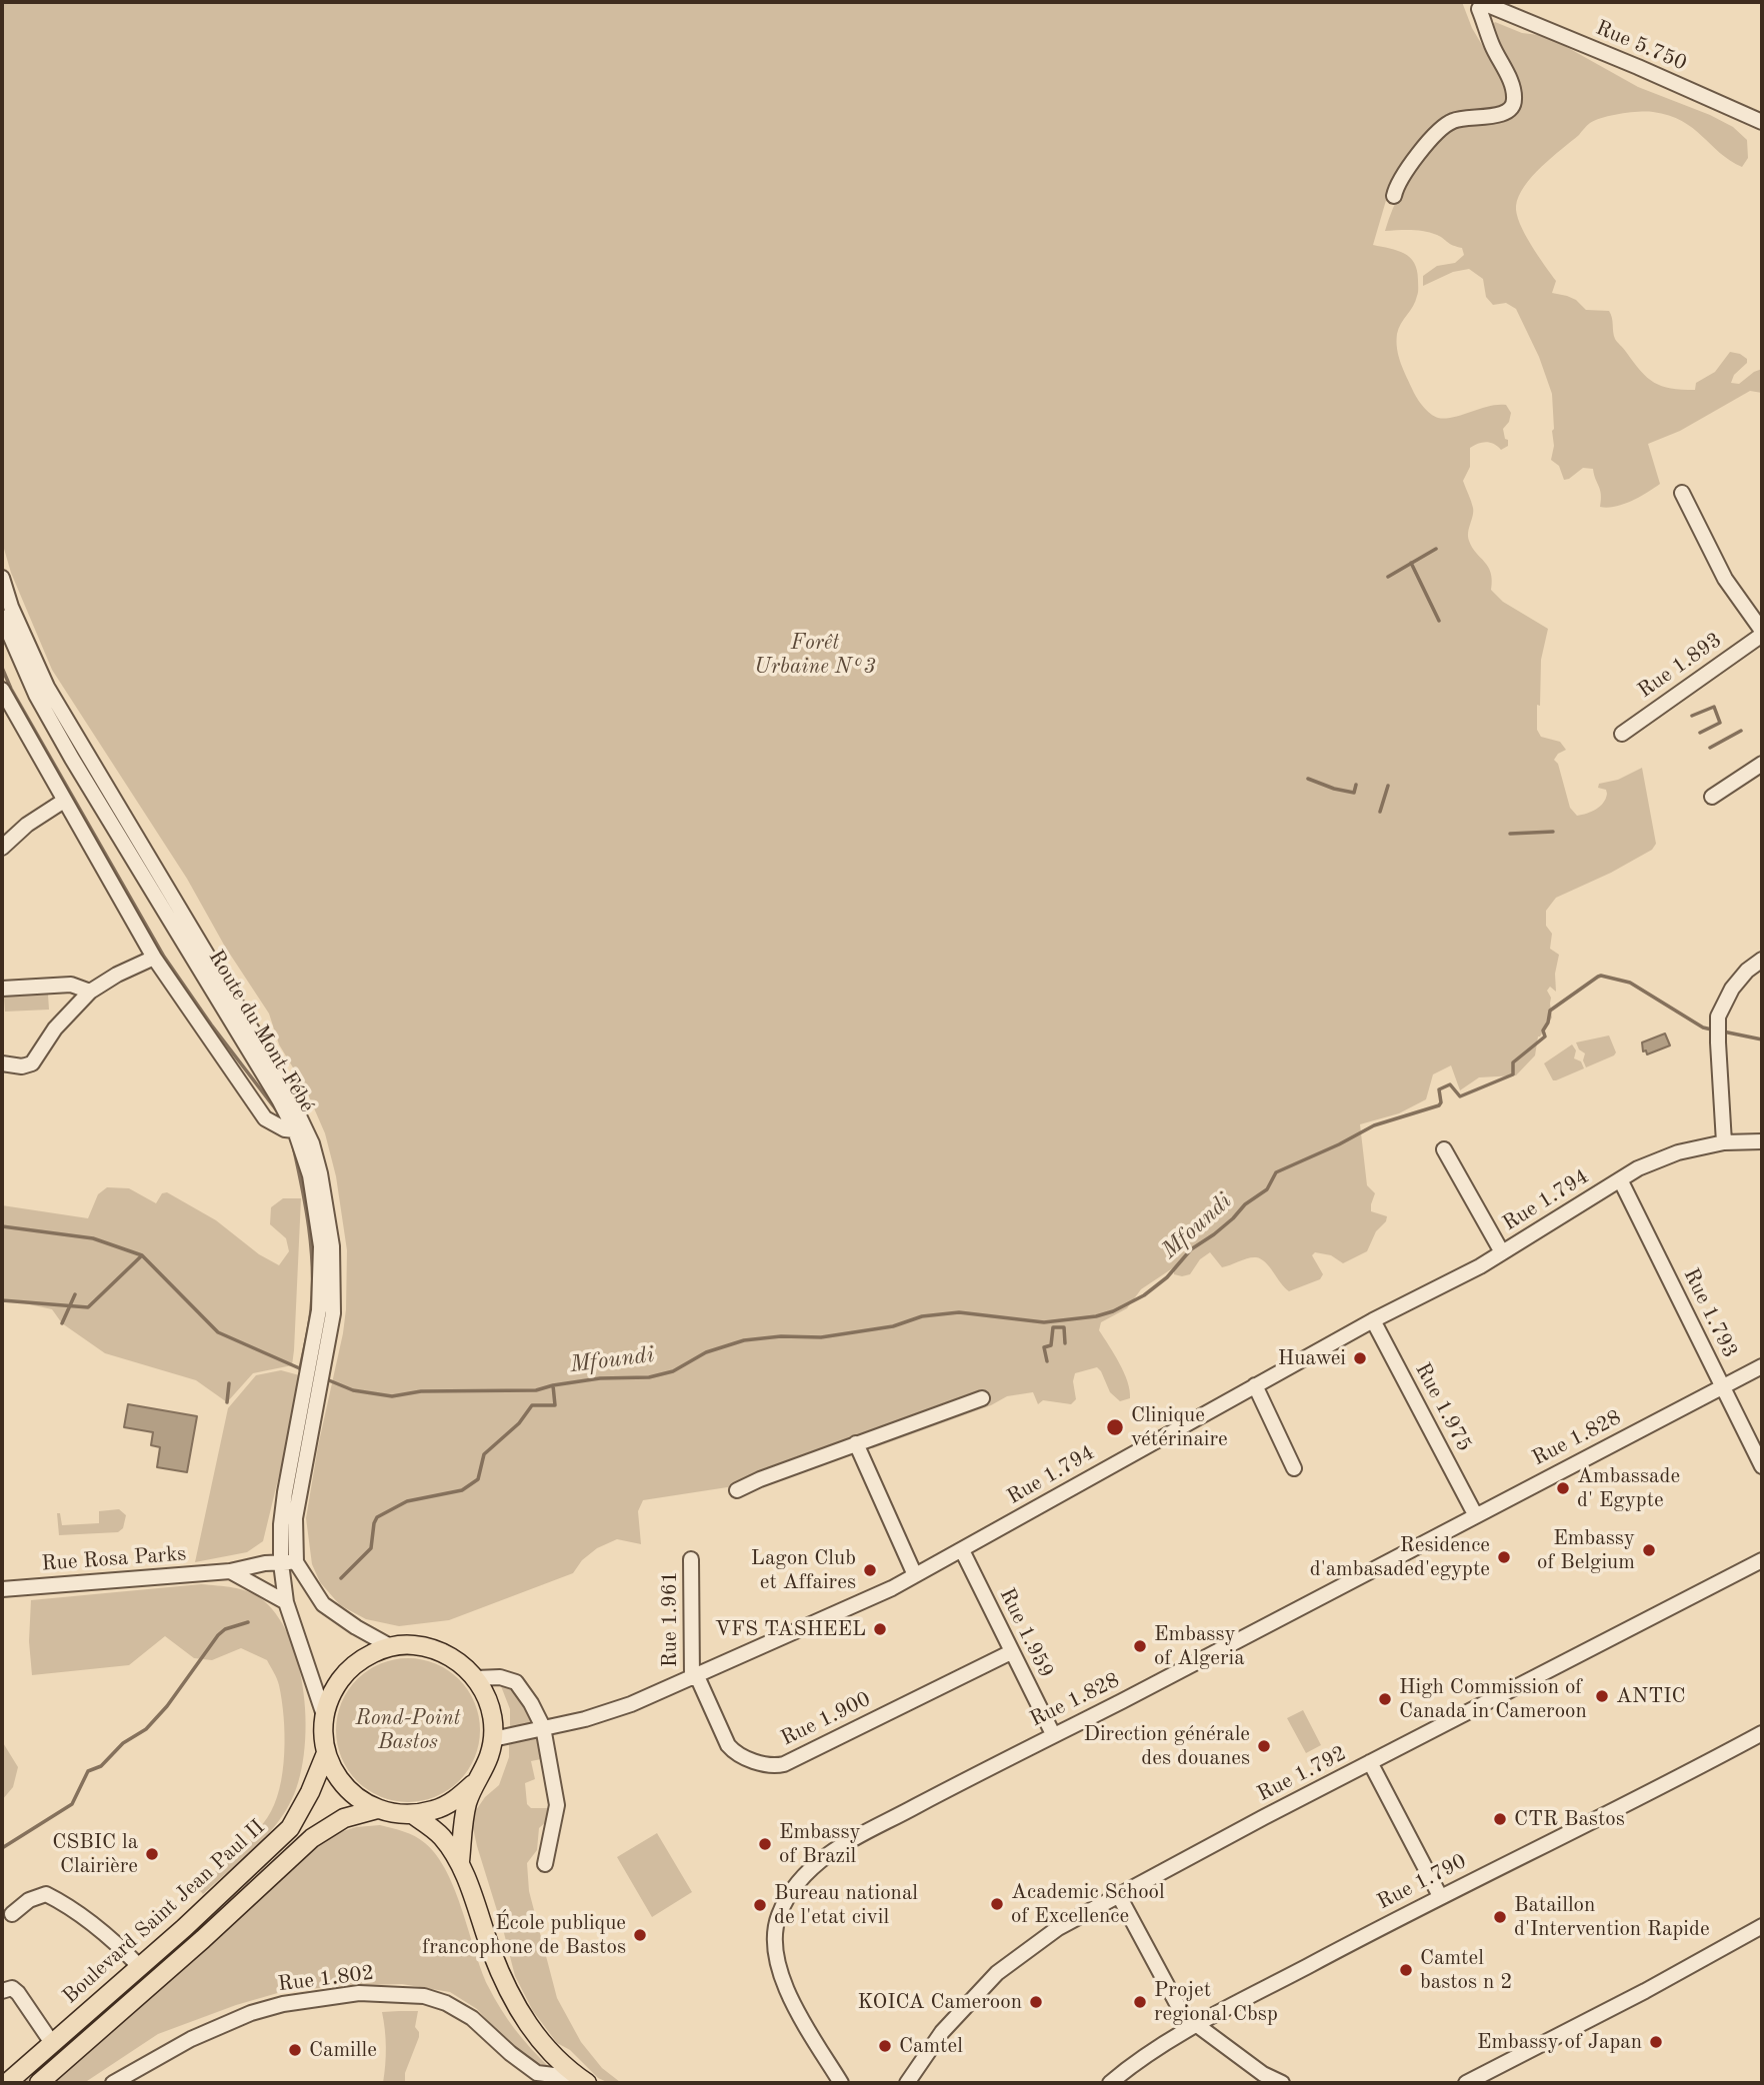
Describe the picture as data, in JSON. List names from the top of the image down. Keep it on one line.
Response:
{"streets":{"main road":["Boulevard Saint Jean Paul II"],"street":["Rue 5.750","Rue 1.893","Route du Mont-Fébé","Rue 1.794","Rue 1.793","Rue 1.975","Rue 1.828","Rue Rosa Parks","Rue 1.961","Rue 1.959","Rue 1.900","Rue 1.792","Rue 1.790","Rue 1.802"]},"crossings":[["Route du Mont-Fébé","Rue 1.794"],["Route du Mont-Fébé","Rue Rosa Parks"],["Route du Mont-Fébé","Boulevard Saint Jean Paul II"],["Rue 1.794","Rue 1.793"],["Rue 1.794","Rue 1.975"],["Rue 1.794","Rue 1.961"],["Rue 1.794","Rue 1.959"],["Rue 1.794","Rue 1.900"],["Rue 1.794","Boulevard Saint Jean Paul II"],["Rue 1.793","Rue 1.828"],["Rue 1.975","Rue 1.828"],["Rue 1.828","Rue 1.959"],["Rue 1.961","Rue 1.900"],["Rue 1.959","Rue 1.900"]],"water":["Mfoundi"],"parks":["Forêt Urbaine N°3","Rond-Point Bastos"],"places":["Huawei","Clinique vétérinaire","Ambassade d' Egypte","Embassy of Belgium","Residence d'ambasaded'egypte","Lagon Club et Affaires","VFS TASHEEL","Embassy of Algeria","ANTIC","High Commission of Canada in Cameroon","Direction générale des douanes","CTR Bastos","Embassy of Brazil","CSBIC la Clairière","Academic School of Excellence","Bureau national de l'etat civil","Bataillon d'Intervention Rapide","École publique francophone de Bastos","Camtel bastos n 2","KOICA Cameroon","Projet regional Cbsp","Embassy of Japan","Camtel","Camille"]}
